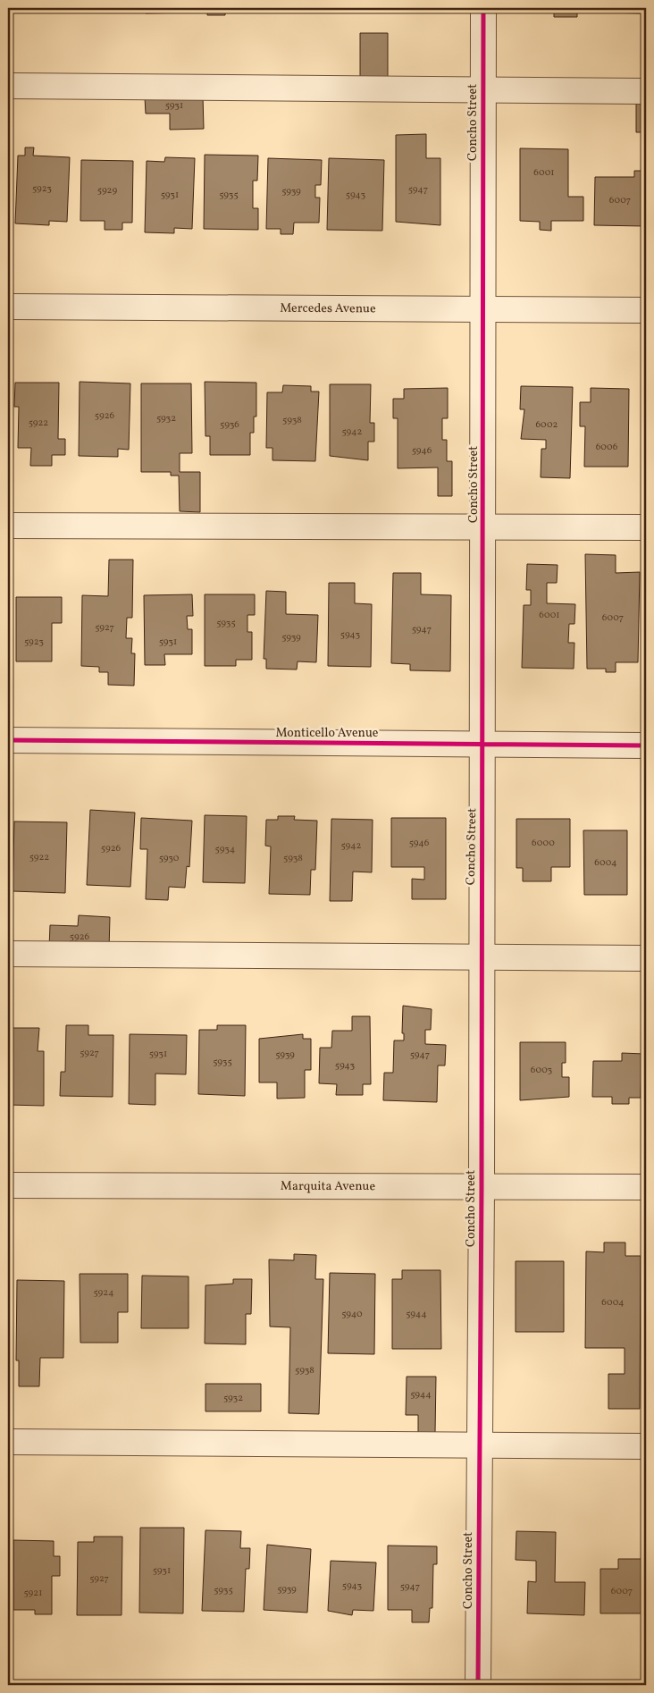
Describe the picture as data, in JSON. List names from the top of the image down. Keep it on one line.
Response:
{"streets":{"street":["Concho Street","Mercedes Avenue","Monticello Avenue","Marquita Avenue"]},"crossings":[["Concho Street","Mercedes Avenue"],["Concho Street","Monticello Avenue"],["Concho Street","Marquita Avenue"]],"house_numbers":["5931","6001","5923","5947","5929","5939","5931","5935","5943","6007","5926","5932","5938","5922","5936","6002","5942","6006","5946","6001","6007","5935","5927","5947","5943","5939","5923","5931","5946","6000","5942","5926","5934","5922","5930","5938","6004","5926","5927","5931","5939","5947","5935","5943","6003","5924","6004","5940","5944","5938","5944","5932","5931","5927","5943","5947","5939","5935","6007","5921"]}
